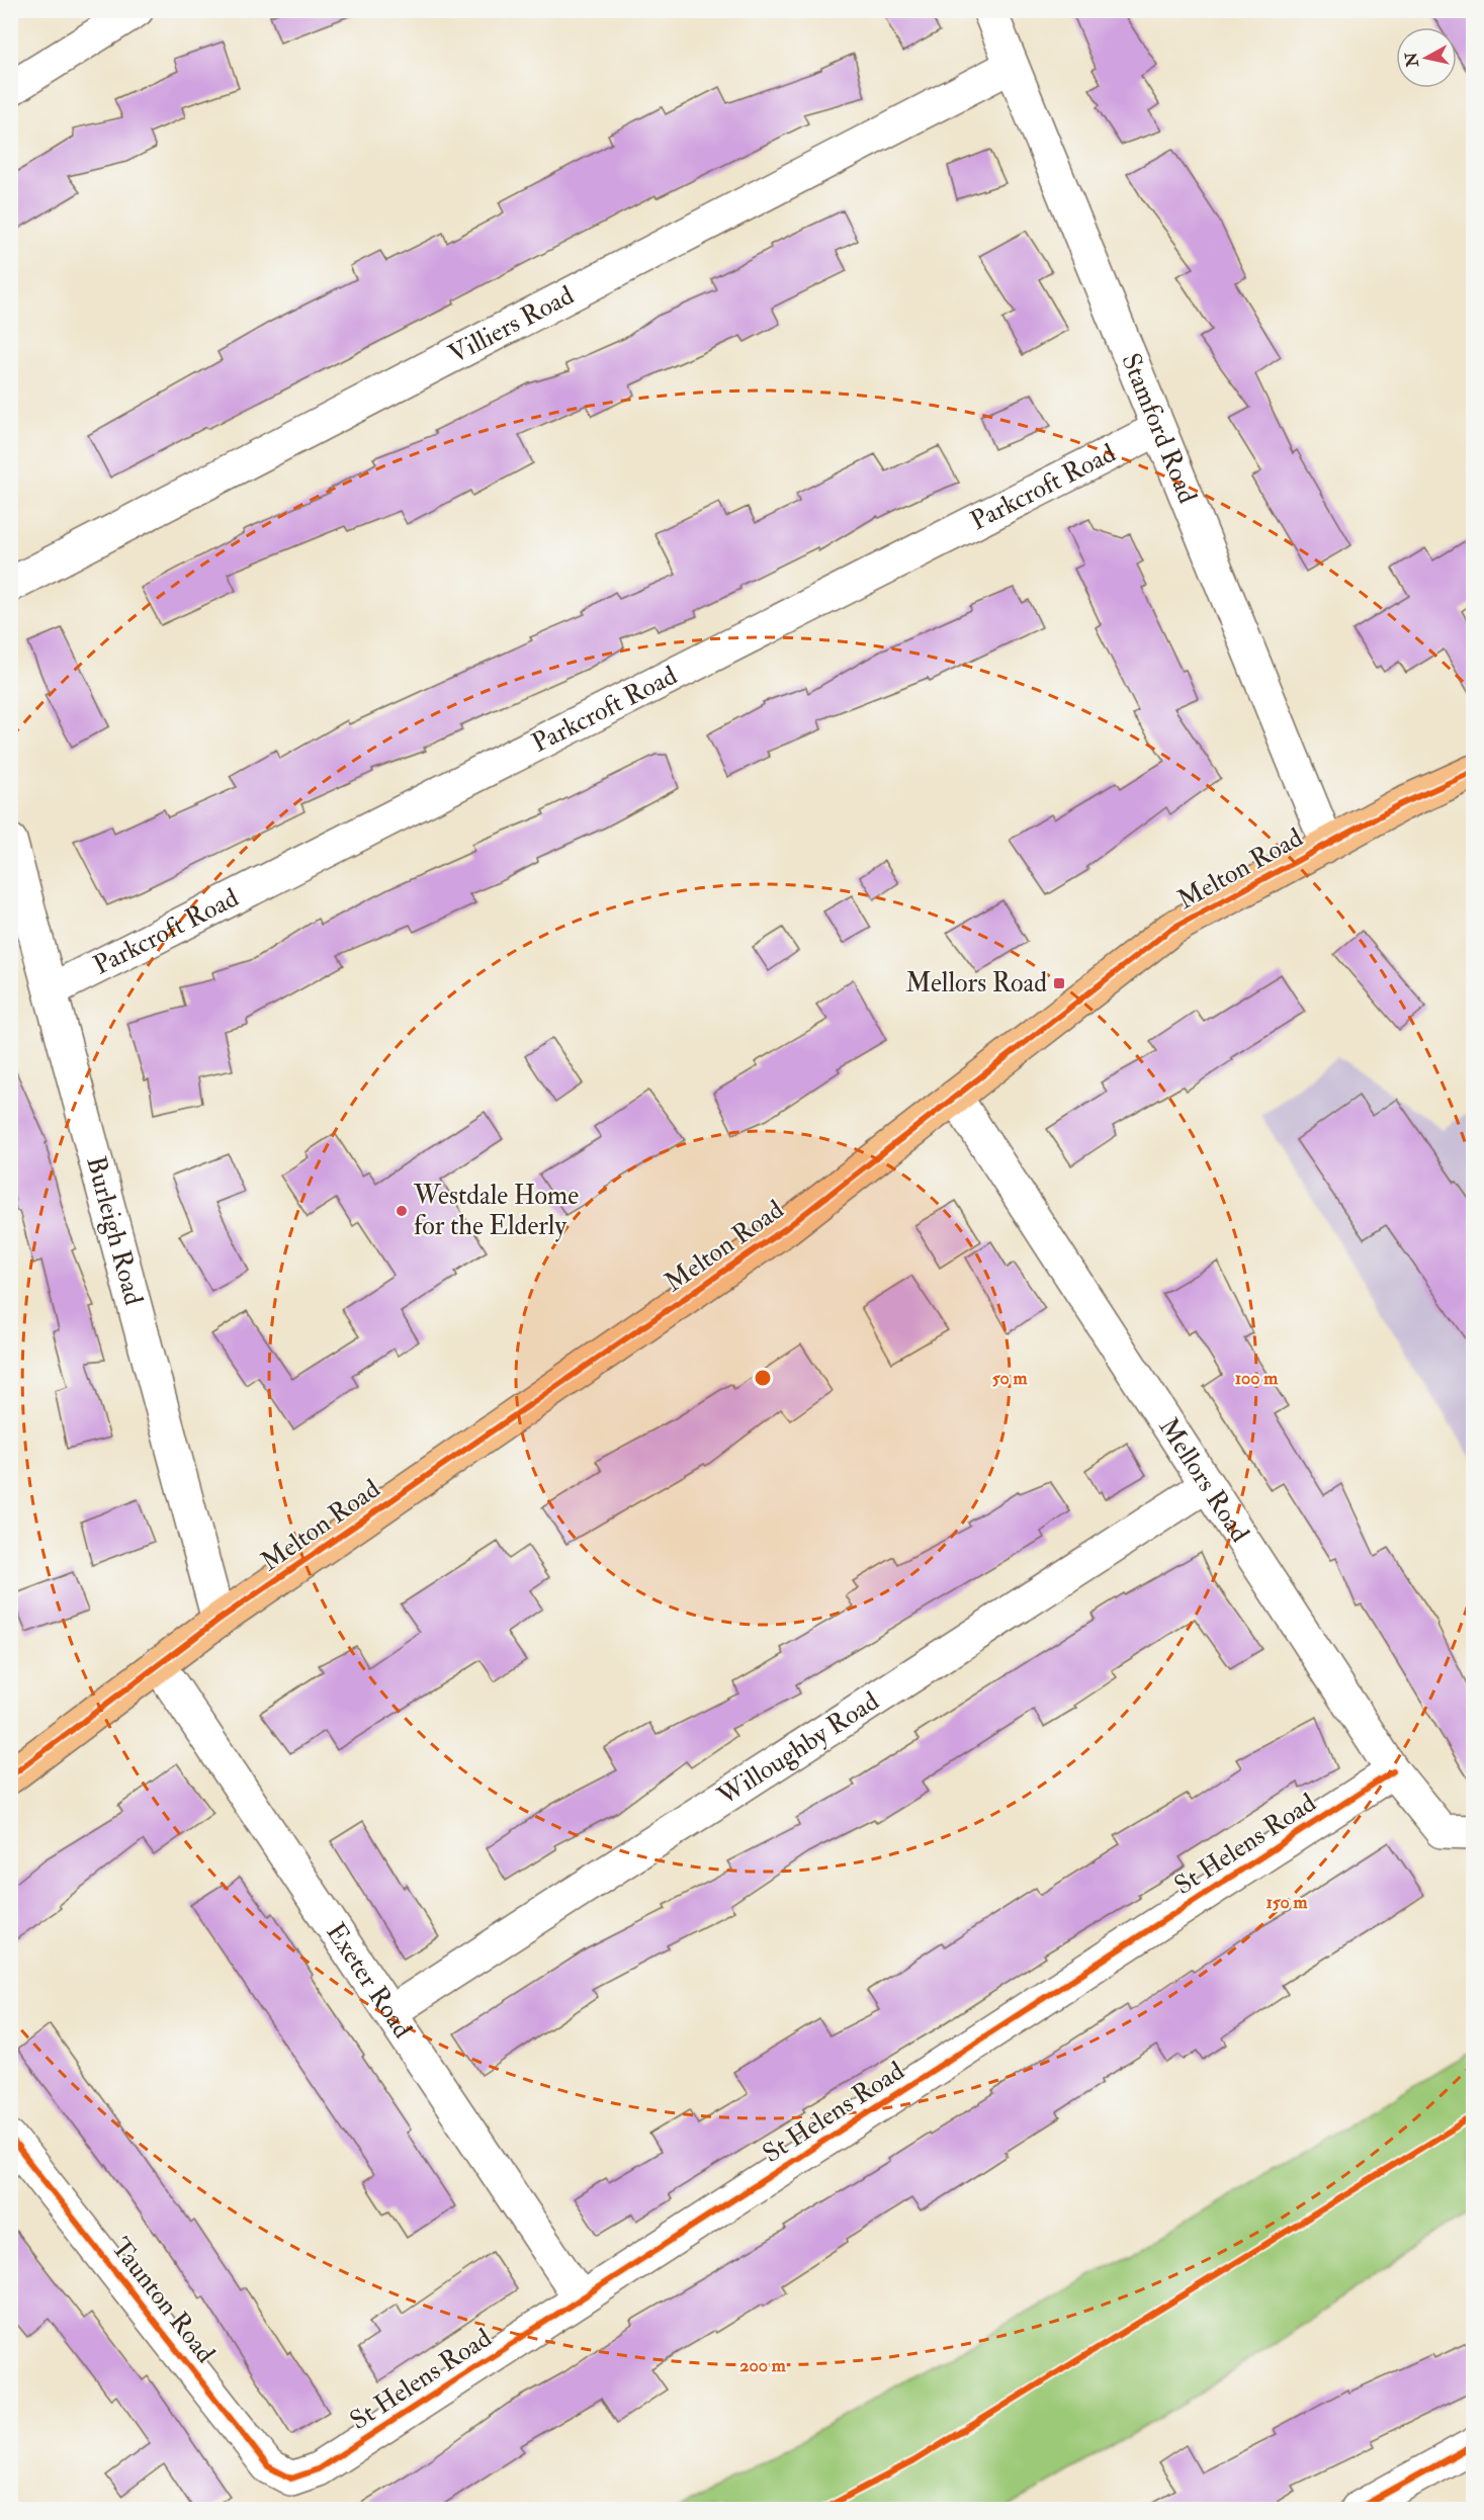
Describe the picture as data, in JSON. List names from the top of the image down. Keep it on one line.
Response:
{"streets":{"main road":["Melton Road"],"street":["Villiers Road","Stamford Road","Parkcroft Road","Burleigh Road","Mellors Road","Willoughby Road","St Helens Road","Exeter Road","Taunton Road"]},"crossings":[["Villiers Road","Stamford Road"],["Stamford Road","Parkcroft Road"],["Stamford Road","Melton Road"],["Parkcroft Road","Burleigh Road"],["Melton Road","Burleigh Road"],["Melton Road","Mellors Road"],["Melton Road","Exeter Road"],["Mellors Road","Willoughby Road"],["Mellors Road","St Helens Road"],["Willoughby Road","Exeter Road"],["St Helens Road","Exeter Road"],["St Helens Road","Taunton Road"]],"places":{"transit":["Mellors Road"],"other":["Westdale Home for the Elderly"]},"north":"left","rings":["50 m","100 m","150 m","200 m"]}
